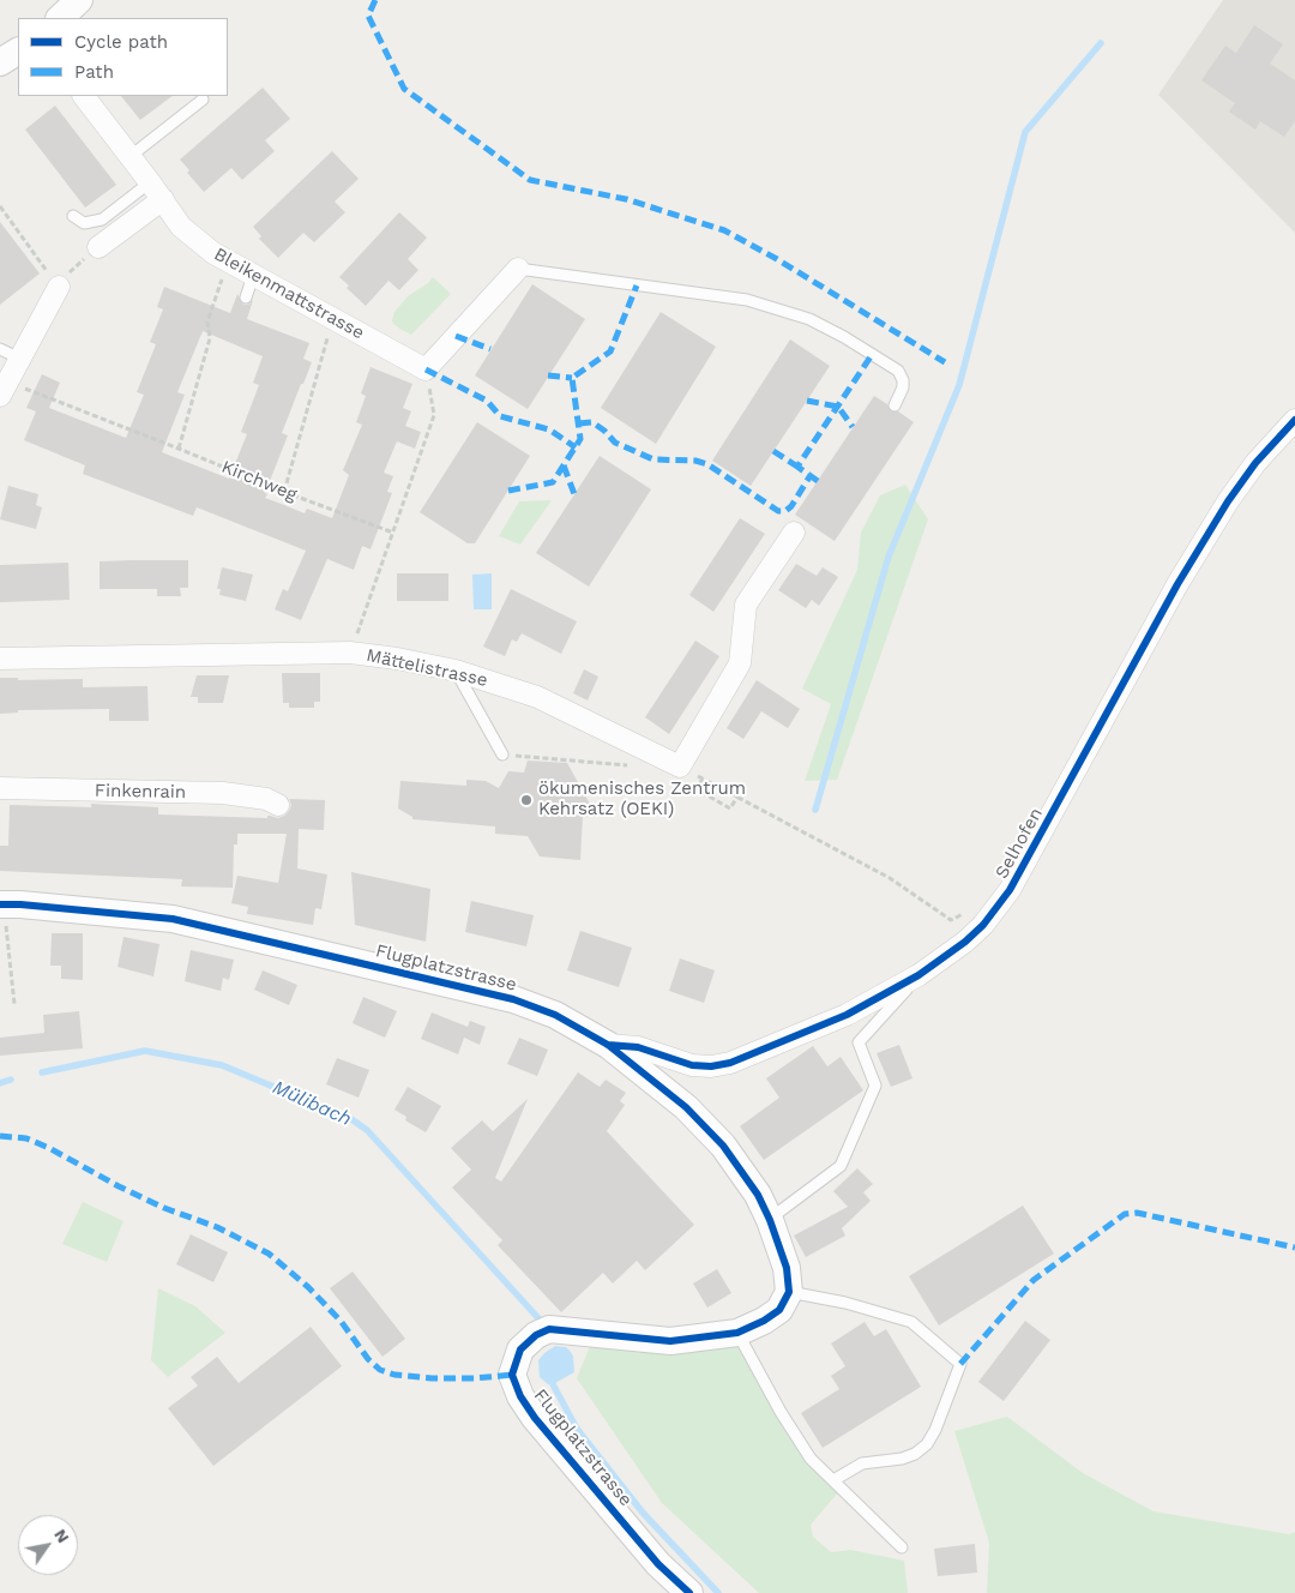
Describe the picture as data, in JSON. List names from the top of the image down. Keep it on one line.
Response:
{"streets":{"street":["Bleikenmattstrasse","Mättelistrasse","Finkenrain","Selhofen","Flugplatzstrasse"],"path":["Kirchweg"]},"crossings":[["Selhofen","Flugplatzstrasse"]],"water":["Mülibach"],"places":["ökumenisches Zentrum Kehrsatz (OEKI)"],"legend":["Cycle path","Path"],"north":"top right"}
